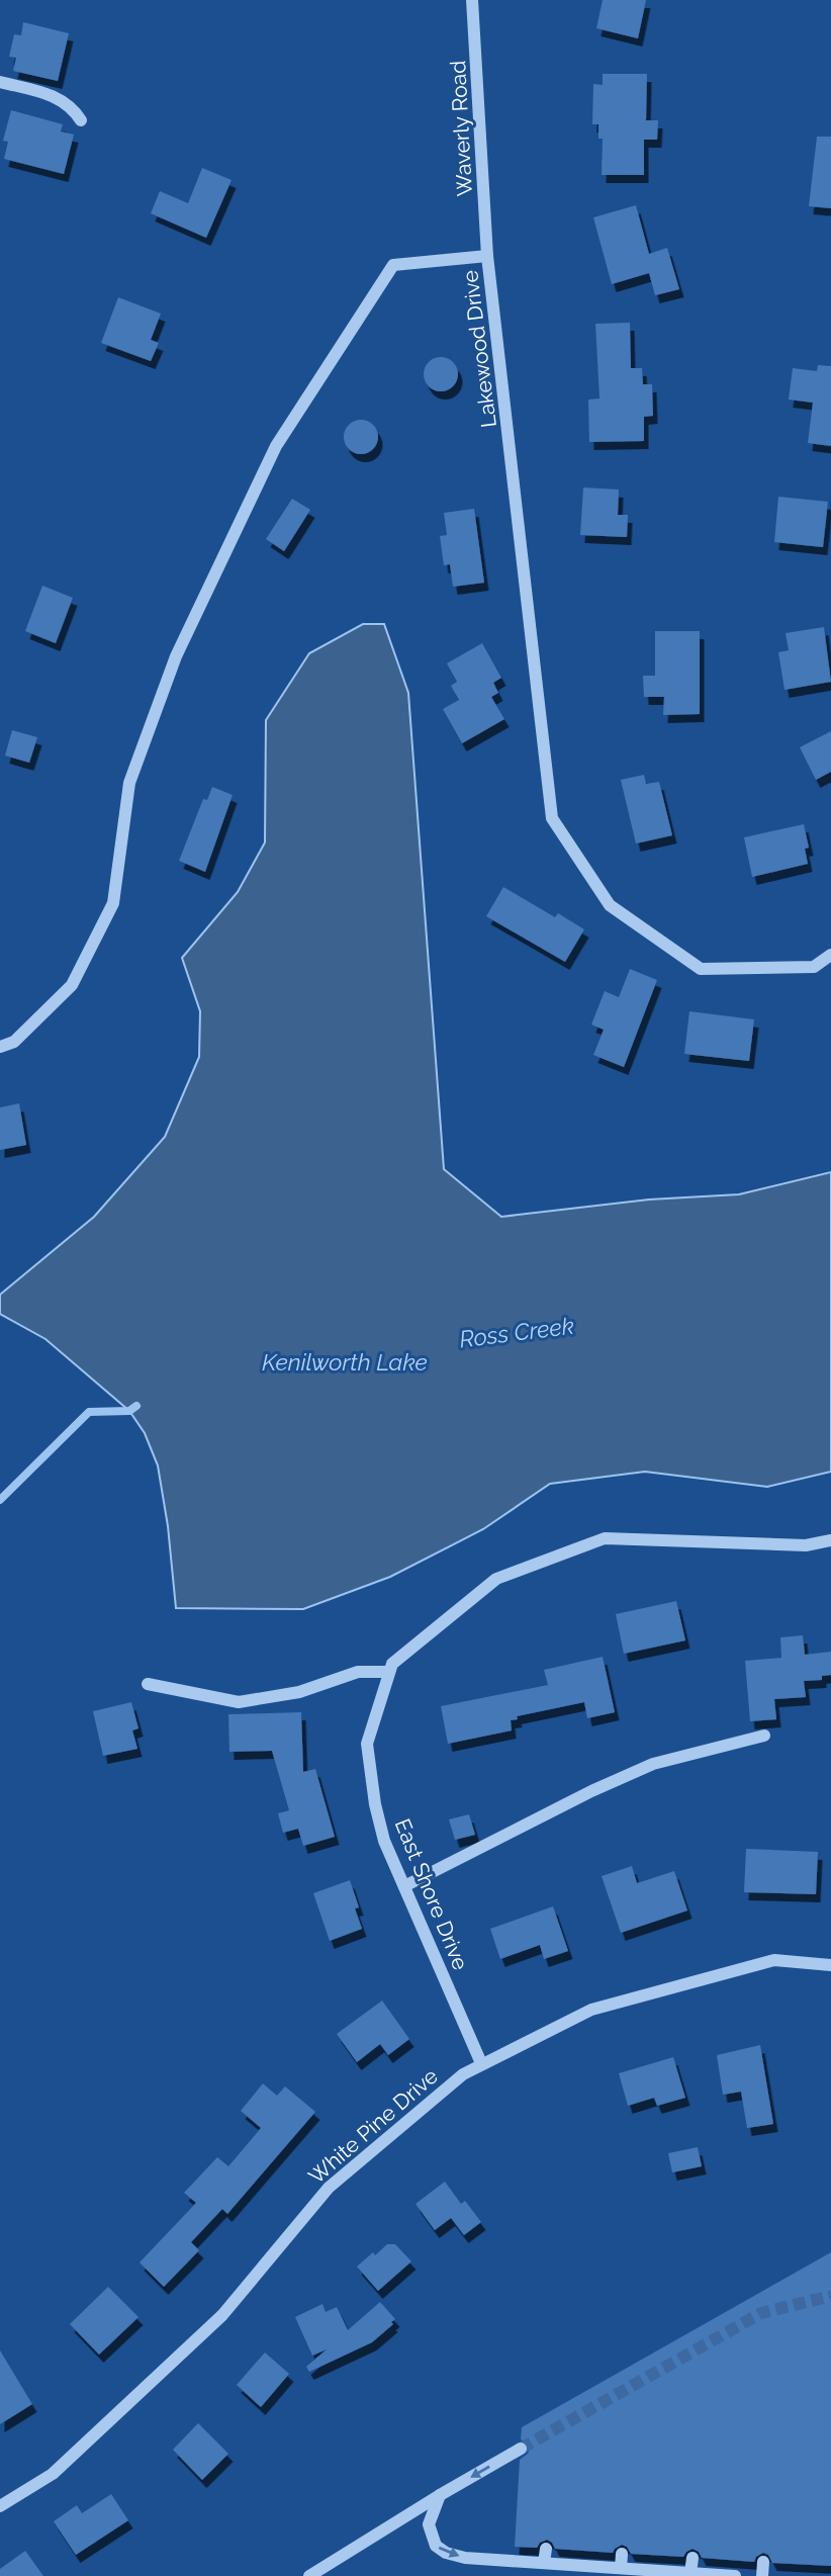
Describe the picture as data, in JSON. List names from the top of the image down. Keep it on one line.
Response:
{"streets":{"street":["Waverly Road","Lakewood Drive","East Shore Drive","White Pine Drive"]},"crossings":[["Waverly Road","Lakewood Drive"],["East Shore Drive","White Pine Drive"]],"water":["Ross Creek","Kenilworth Lake"]}
